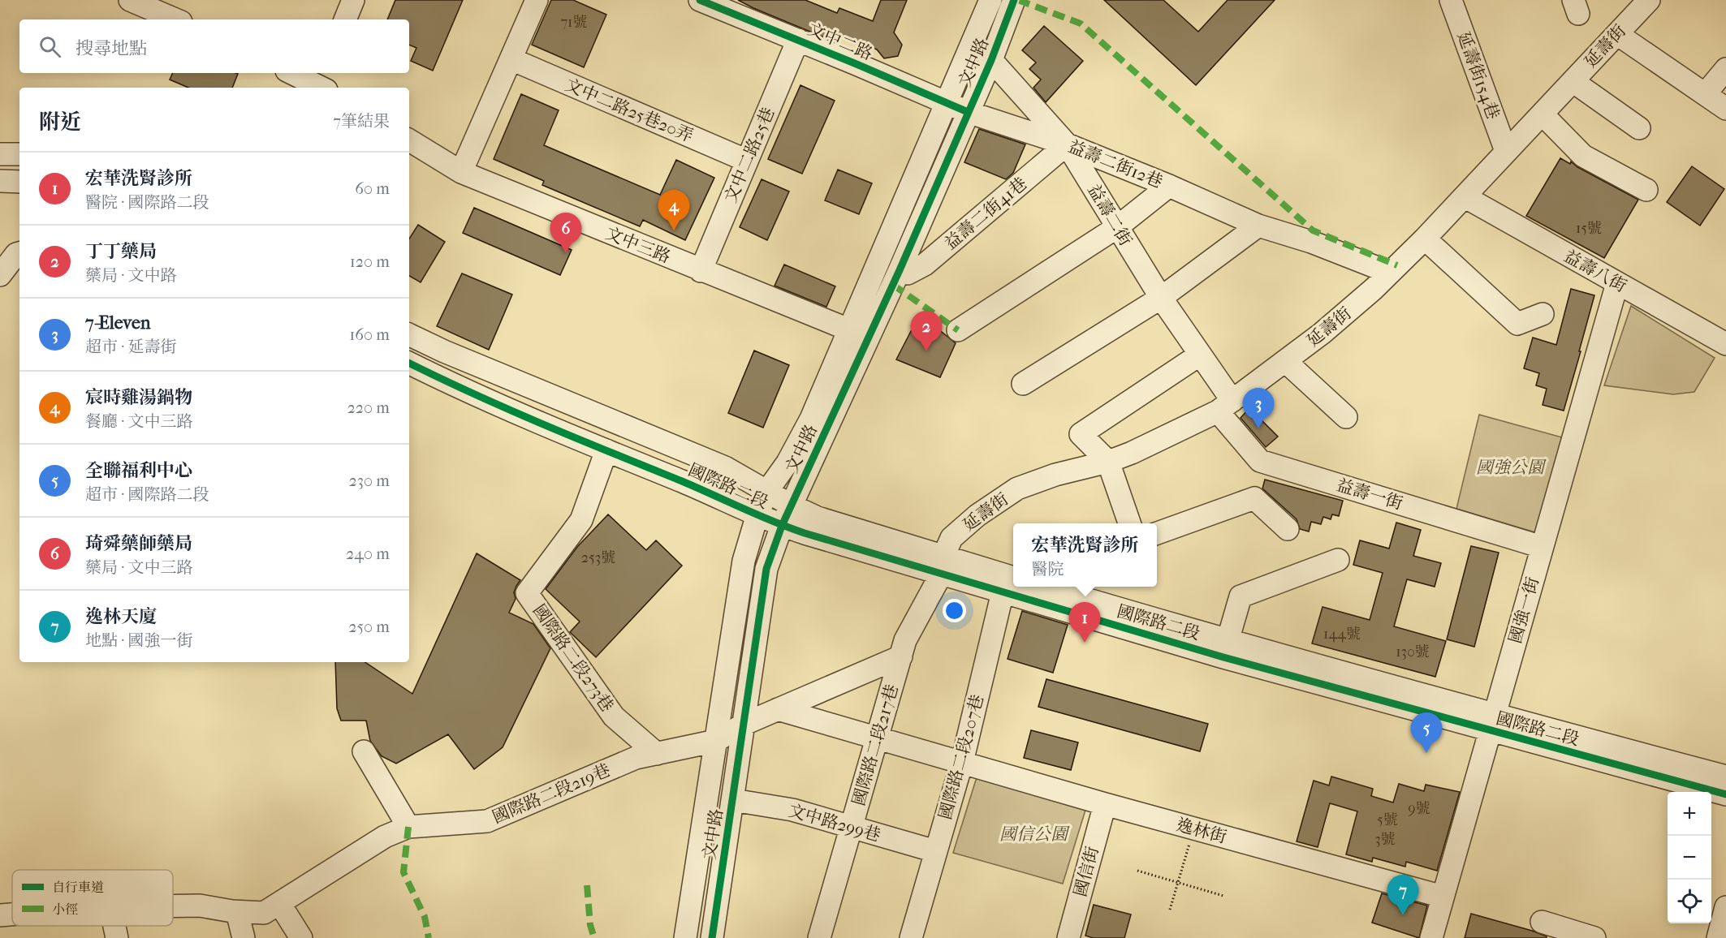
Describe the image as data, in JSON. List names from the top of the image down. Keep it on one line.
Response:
{"streets":{"street":["文中二路","延壽街","文中路","延壽街154巷","文中二路25巷20弄","文中二路25巷","益壽二街12巷","益壽二街41巷","益壽二街","文中三路","益壽八街","國際路二段","益壽一街","國強一街","國際路二段273巷","國際路二段217巷","國際路二段207巷","國際路二段219巷","文中路299巷","逸林街","國信街"]},"crossings":[["文中二路","文中路"],["文中二路","文中二路25巷"],["文中二路","益壽二街12巷"],["延壽街","延壽街154巷"],["延壽街","益壽二街12巷"],["延壽街","益壽二街"],["延壽街","益壽八街"],["延壽街","國際路二段"],["延壽街","益壽一街"],["延壽街","國際路二段217巷"],["文中路","益壽二街12巷"],["文中路","益壽二街41巷"],["文中路","益壽二街"],["文中路","文中三路"],["文中路","國際路二段"],["文中路","國際路二段219巷"],["文中路","文中路299巷"],["文中二路25巷20弄","文中二路25巷"],["文中二路25巷","文中三路"],["益壽二街12巷","益壽二街41巷"],["益壽二街12巷","益壽二街"],["益壽二街41巷","益壽二街"],["益壽二街","益壽一街"],["益壽八街","國強一街"],["國際路二段","國強一街"],["國際路二段","國際路二段273巷"],["國際路二段","國際路二段217巷"],["國際路二段","國際路二段207巷"],["益壽一街","國強一街"],["國強一街","逸林街"],["國際路二段273巷","國際路二段219巷"],["國際路二段217巷","國際路二段219巷"],["國際路二段217巷","文中路299巷"],["國際路二段217巷","逸林街"],["國際路二段207巷","文中路299巷"],["國際路二段207巷","逸林街"],["國際路二段219巷","逸林街"],["逸林街","國信街"]],"parks":["國強公園","國信公園"],"house_numbers":["71號","15號","253號","144號","130號","9號","5號","3號"],"legend":["自行車道","小徑"],"page":{"search":"搜尋地點","heading":["附近","7筆結果"],"list":[{"mark":"1","name":"宏華洗腎診所","note":"醫院 · 國際路二段","value":"60 m"},{"mark":"2","name":"丁丁藥局","note":"藥局 · 文中路","value":"120 m"},{"mark":"3","name":"7-Eleven","note":"超市 · 延壽街","value":"160 m"},{"mark":"4","name":"宸時雞湯鍋物","note":"餐廳 · 文中三路","value":"220 m"},{"mark":"5","name":"全聯福利中心","note":"超市 · 國際路二段","value":"230 m"},{"mark":"6","name":"琦舜藥師藥局","note":"藥局 · 文中三路","value":"240 m"},{"mark":"7","name":"逸林天廈","note":"地點 · 國強一街","value":"250 m"}],"pins":["4","6","2","3","1","5","7"],"popup":["宏華洗腎診所","醫院"],"map_buttons":["+","−"]}}
